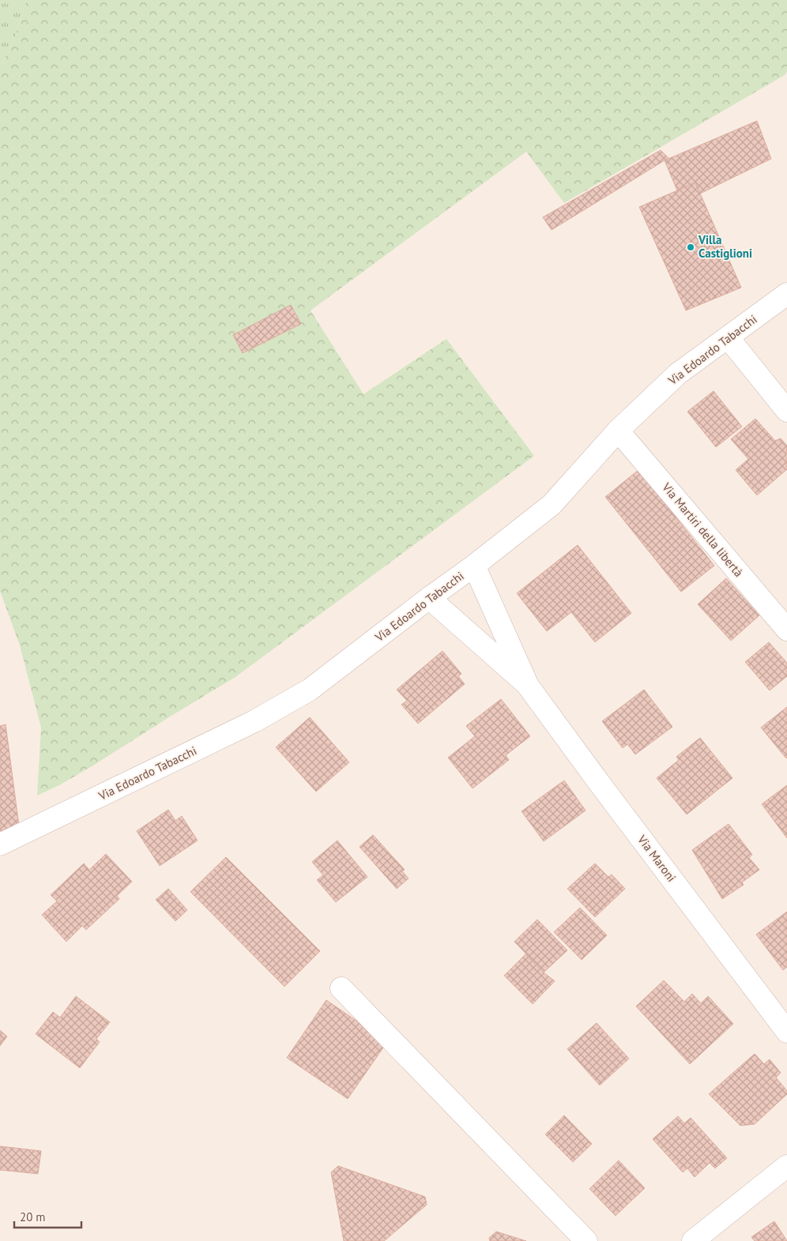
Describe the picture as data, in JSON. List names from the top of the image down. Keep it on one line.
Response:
{"streets":{"street":["Via Edoardo Tabacchi","Via Martiri della libertà","Via Maroni"]},"crossings":[["Via Edoardo Tabacchi","Via Martiri della libertà"],["Via Edoardo Tabacchi","Via Maroni"]],"places":["Villa Castiglioni"],"scale_bar":"20 m"}
